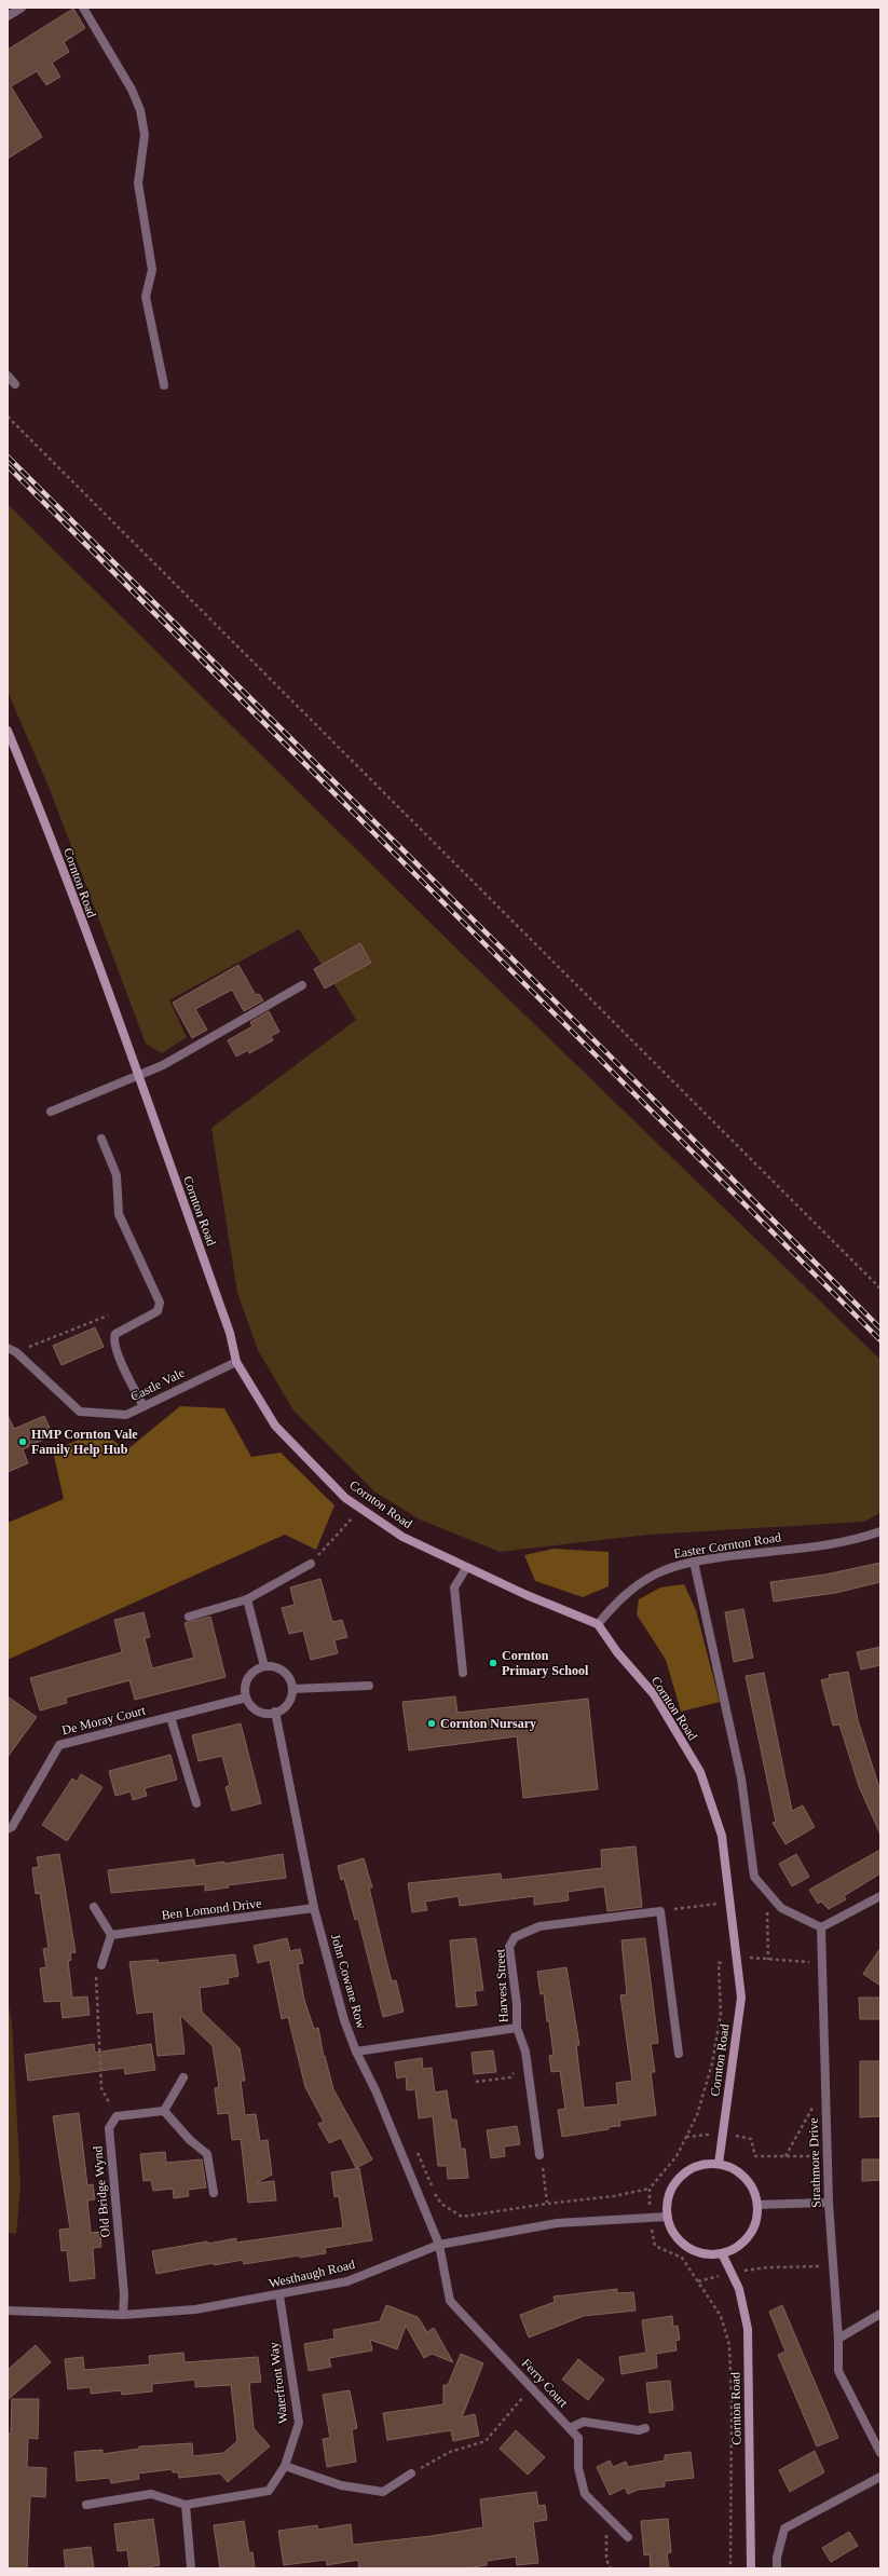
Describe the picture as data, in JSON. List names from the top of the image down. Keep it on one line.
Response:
{"streets":{"main road":["Cornton Road"],"street":["Castle Vale","Easter Cornton Road","De Moray Court","Ben Lomond Drive","John Cowane Row","Harvest Street","Strathmore Drive","Old Bridge Wynd","Westhaugh Road","Waterfront Way","Ferry Court"]},"crossings":[["Cornton Road","Castle Vale"],["Cornton Road","Easter Cornton Road"],["Cornton Road","Westhaugh Road"],["De Moray Court","John Cowane Row"],["Ben Lomond Drive","John Cowane Row"],["John Cowane Row","Westhaugh Road"],["John Cowane Row","Ferry Court"],["Old Bridge Wynd","Westhaugh Road"],["Westhaugh Road","Waterfront Way"],["Westhaugh Road","Ferry Court"]],"places":["HMP Cornton Vale Family Help Hub","Cornton Primary School","Cornton Nursary"]}
